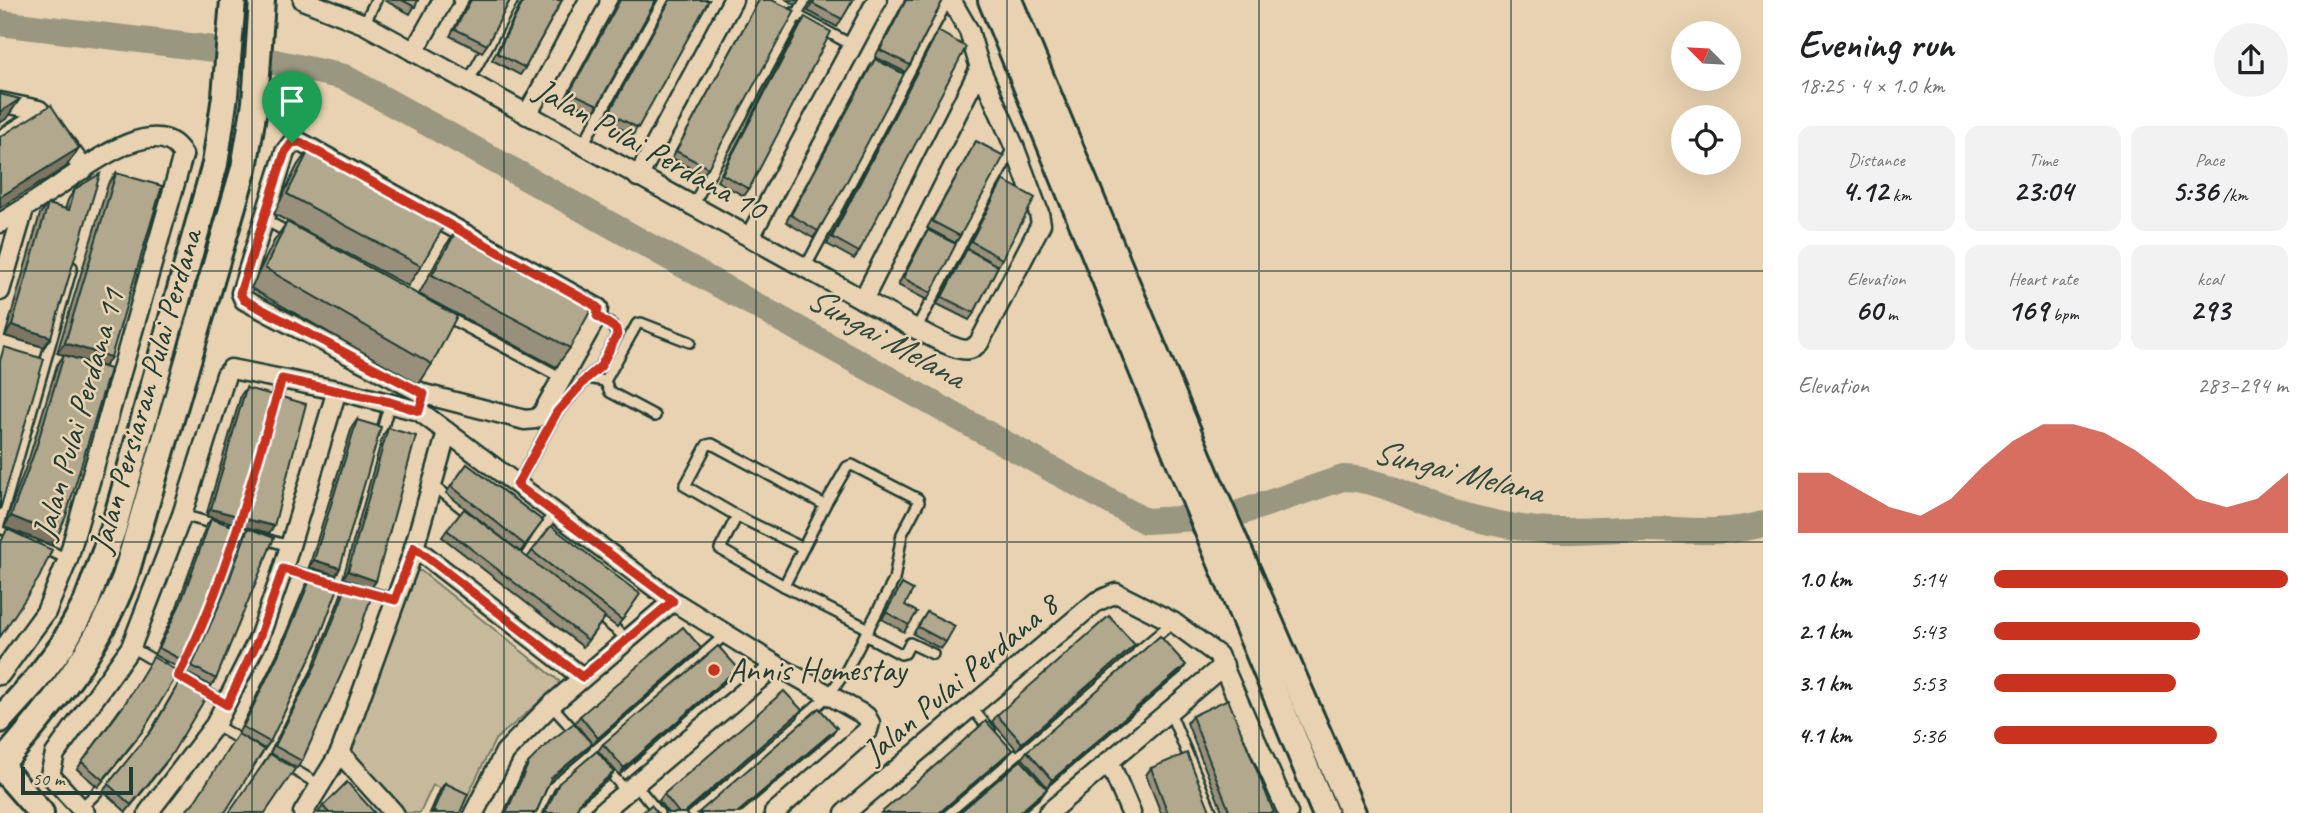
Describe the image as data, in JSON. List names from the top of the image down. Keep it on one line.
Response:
{"streets":{"street":["Jalan Pulai Perdana 10","Jalan Persiaran Pulai Perdana","Jalan Pulai Perdana 11","Jalan Pulai Perdana 8"]},"water":["Sungai Melana"],"places":["Annis Homestay"],"scale_bar":"50 m","north":"top left","page":{"heading":["Evening run","18:25 · 4 × 1.0 km"],"stats":[["Distance","4.12 km"],["Time","23:04"],["Pace","5:36 /km"],["Elevation","60 m"],["Heart rate","169 bpm"],["kcal","293"]],"chart":["Elevation","283–294 m"],"list":[{"name":"1.0 km","note":"5:14"},{"name":"2.1 km","note":"5:43"},{"name":"3.1 km","note":"5:53"},{"name":"4.1 km","note":"5:36"}],"scale":"50 m"}}
